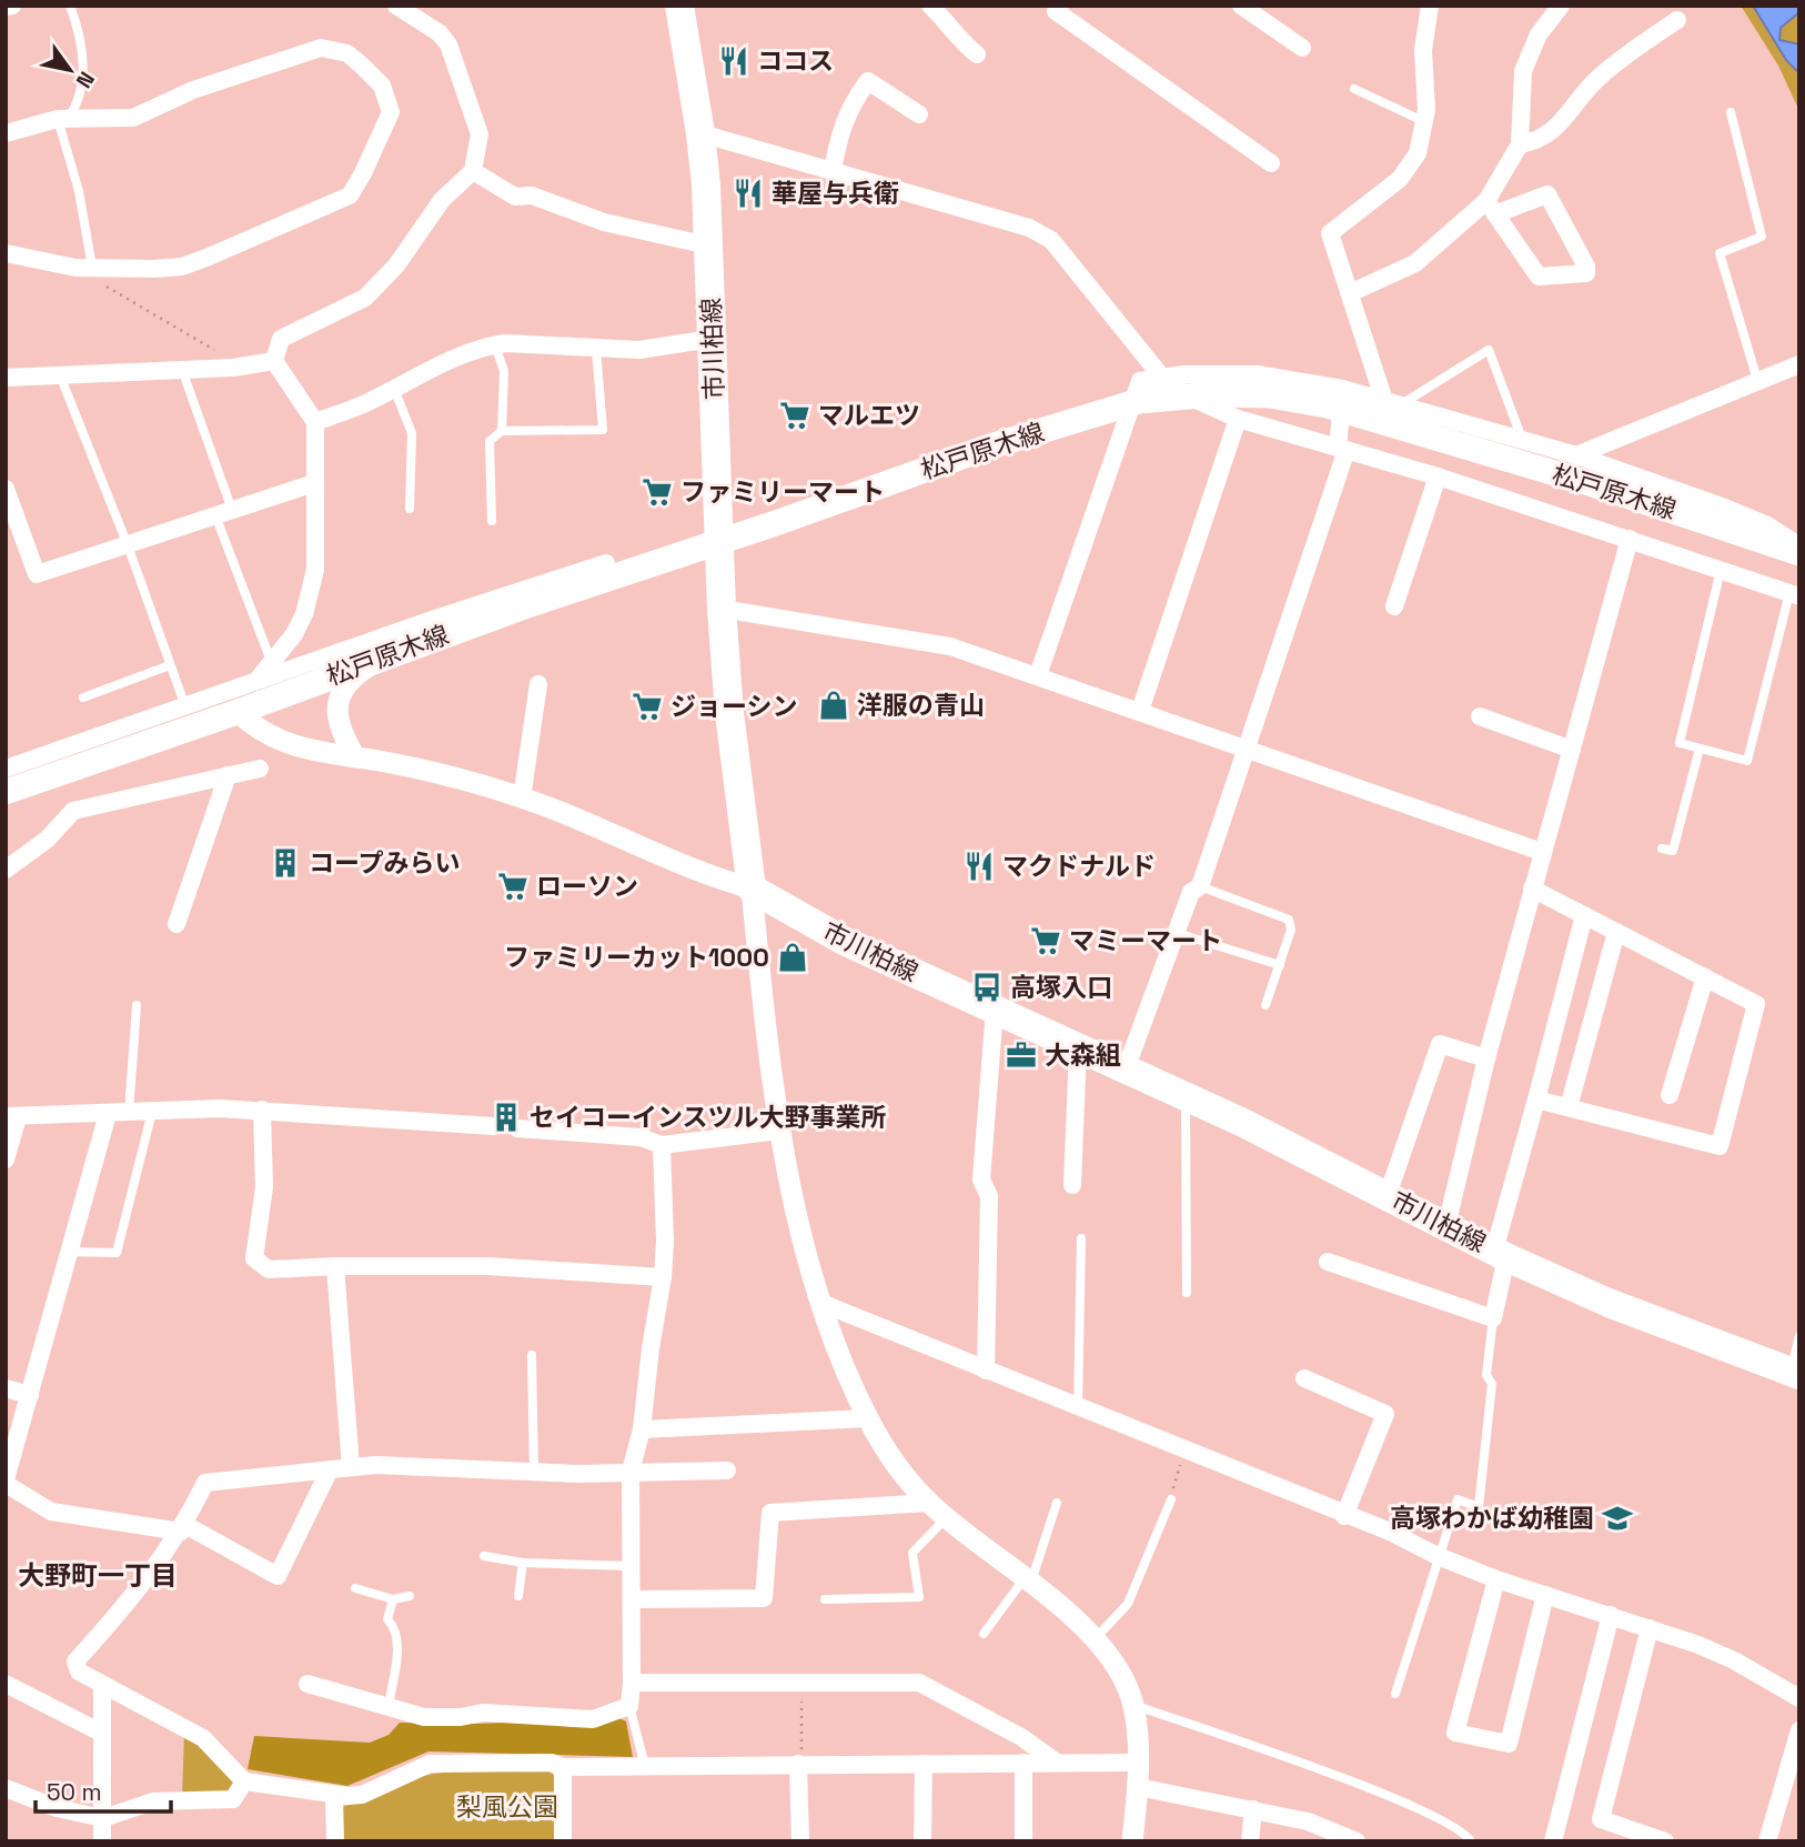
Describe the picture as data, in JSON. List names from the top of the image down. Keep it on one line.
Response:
{"streets":{"main road":["市川柏線","松戸原木線"]},"districts":["大野町一丁目"],"parks":["梨風公園"],"places":{"restaurant":["ココス","華屋与兵衛","マクドナルド"],"supermarket":["マルエツ","ファミリーマート","ジョーシン","ローソン","マミーマート"],"shop":["洋服の青山","ファミリーカット1000"],"building":["コープみらい","セイコーインスツル大野事業所"],"bus stop":["高塚入口"],"office":["大森組"],"school or university":["高塚わかば幼稚園"]},"scale_bar":"50 m","north":"bottom right"}
